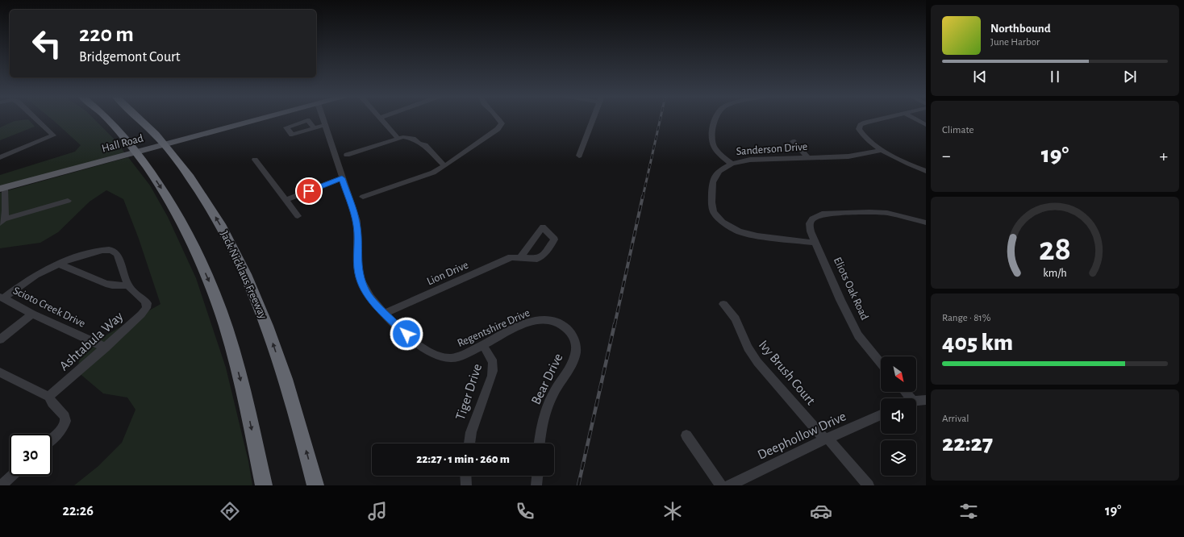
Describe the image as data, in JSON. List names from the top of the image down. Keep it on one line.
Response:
{"streets":{"highway":["Jack Nicklaus Freeway"],"main road":["Hall Road"],"street":["Sanderson Drive","Lion Drive","Eliots Oak Road","Scioto Creek Drive","Regentshire Drive","Ashtabula Way","Ivy Brush Court","Bear Drive","Tiger Drive","Deephollow Drive"]},"crossings":[["Sanderson Drive","Eliots Oak Road"],["Lion Drive","Regentshire Drive"],["Scioto Creek Drive","Ashtabula Way"],["Regentshire Drive","Bear Drive"],["Regentshire Drive","Tiger Drive"],["Ivy Brush Court","Deephollow Drive"]],"north":"bottom right","page":{"turn":["220 m","Bridgemont Court"],"song":["Northbound","June Harbor"],"tile":["Climate",["Range · 81%","405 km"],["Arrival","22:27"]],"heat":["−","19°","+"],"limit":"30","trip":"22:27 · 1 min · 260 m","tabs":["22:26","19°"],"gauge":["28","km/h"]}}
